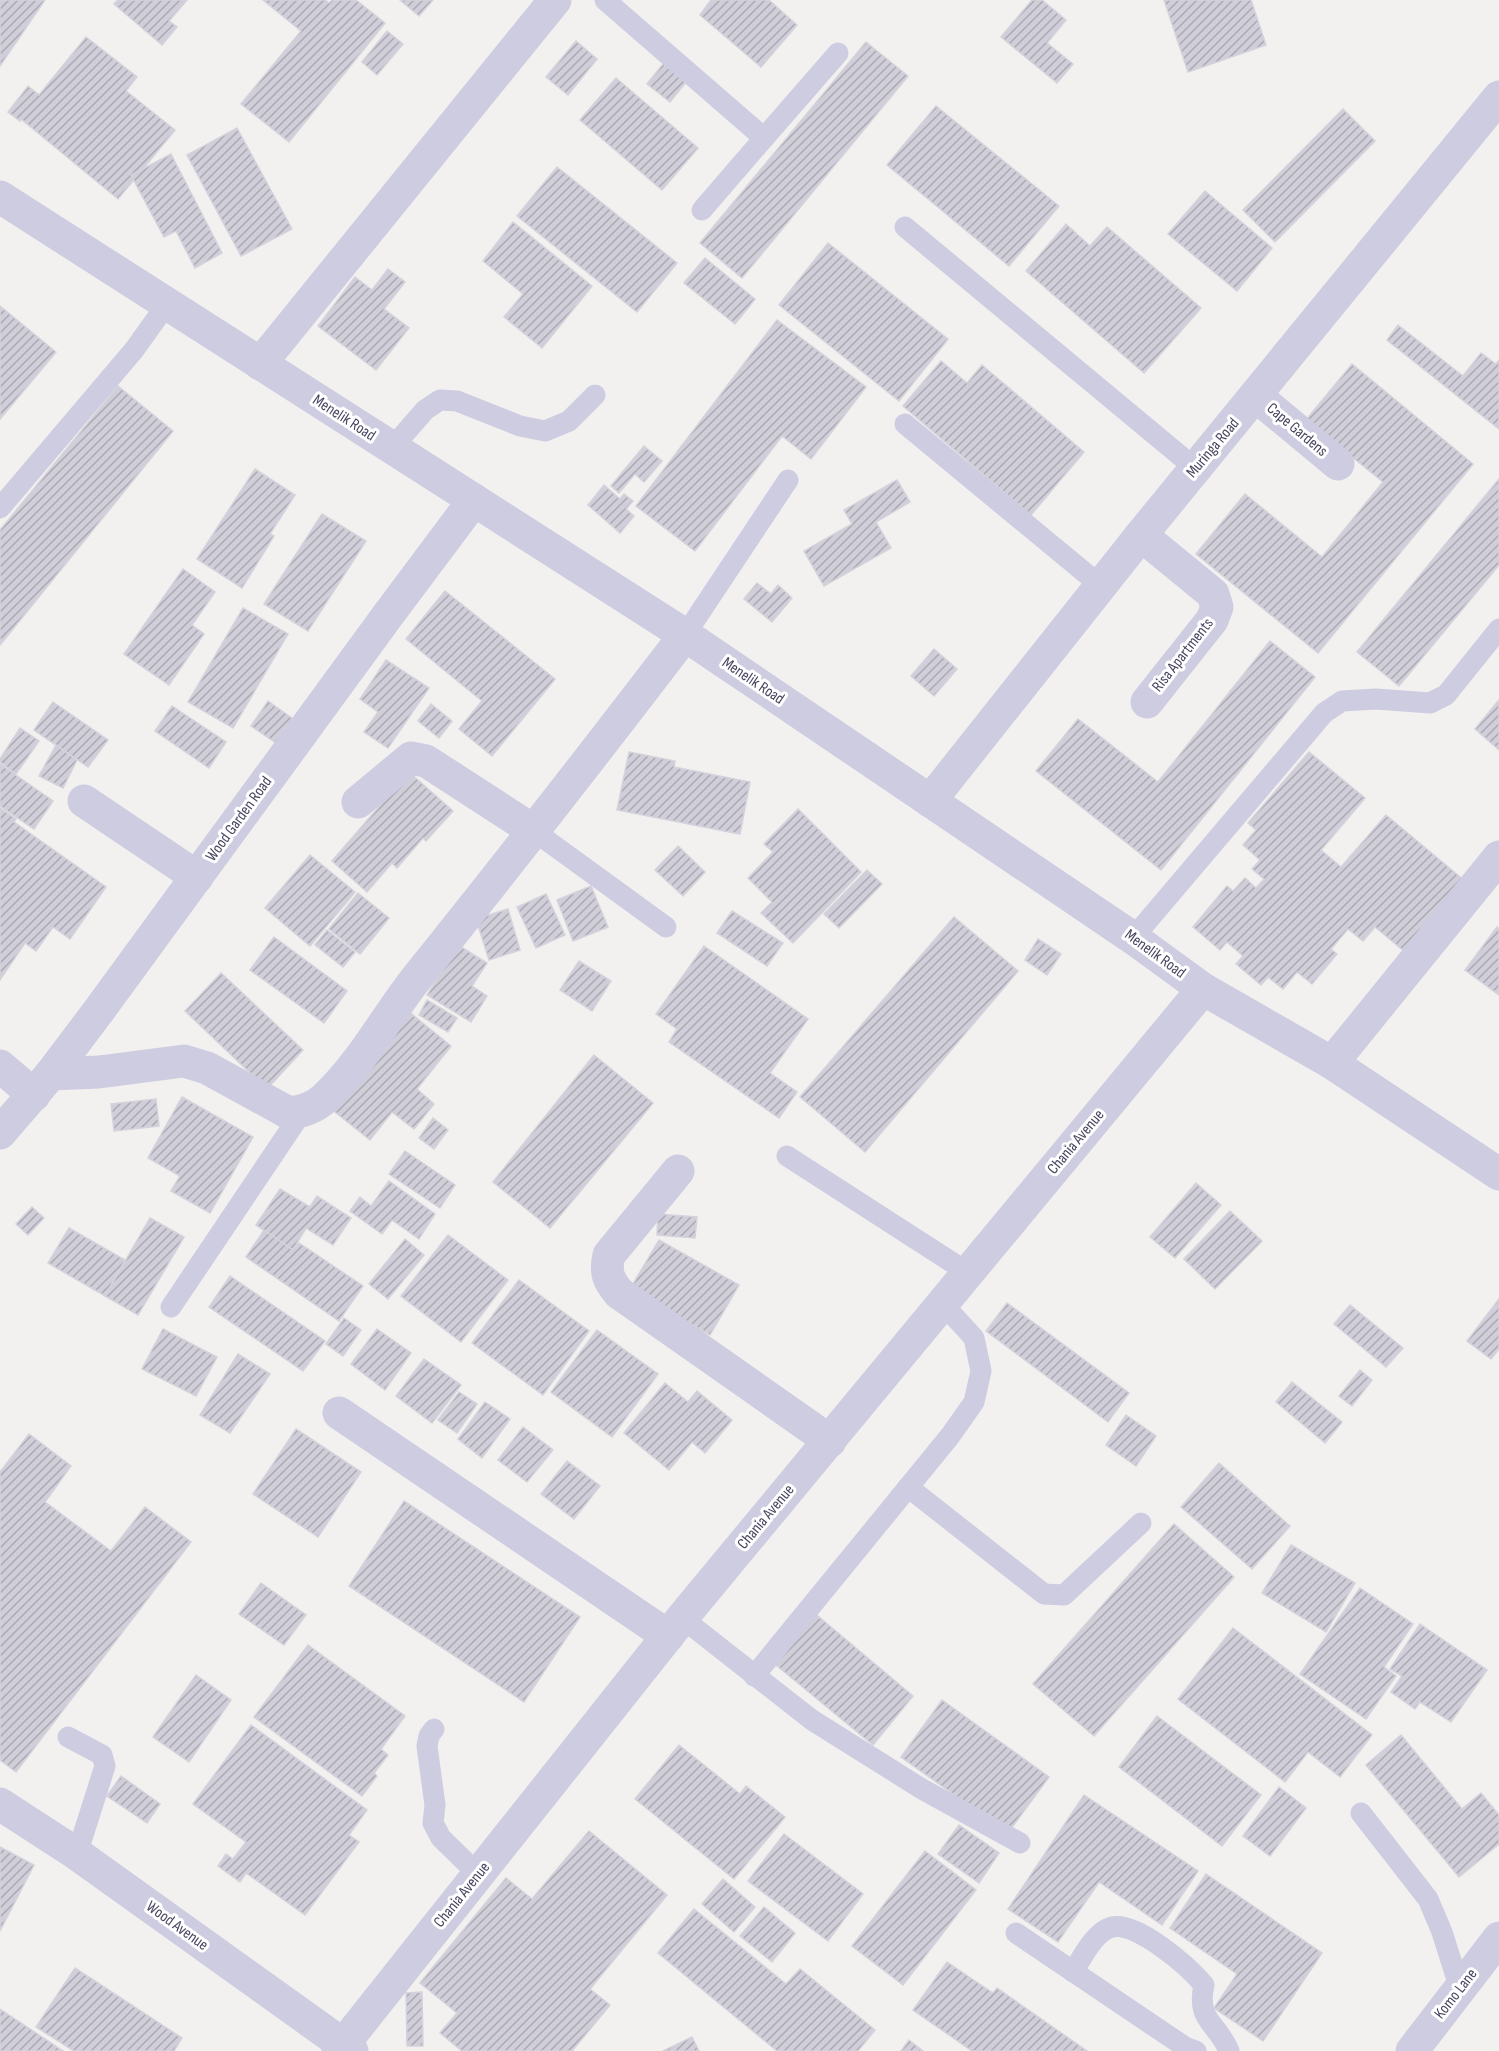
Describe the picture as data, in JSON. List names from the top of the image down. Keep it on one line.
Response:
{"streets":{"street":["Menelik Road","Cape Gardens","Muringa Road","Risa Apartments","Wood Garden Road","Chania Avenue","Wood Avenue","Komo Lane"]},"crossings":[["Menelik Road","Muringa Road"],["Menelik Road","Wood Garden Road"],["Menelik Road","Chania Avenue"],["Cape Gardens","Muringa Road"],["Muringa Road","Risa Apartments"],["Chania Avenue","Wood Avenue"]]}
